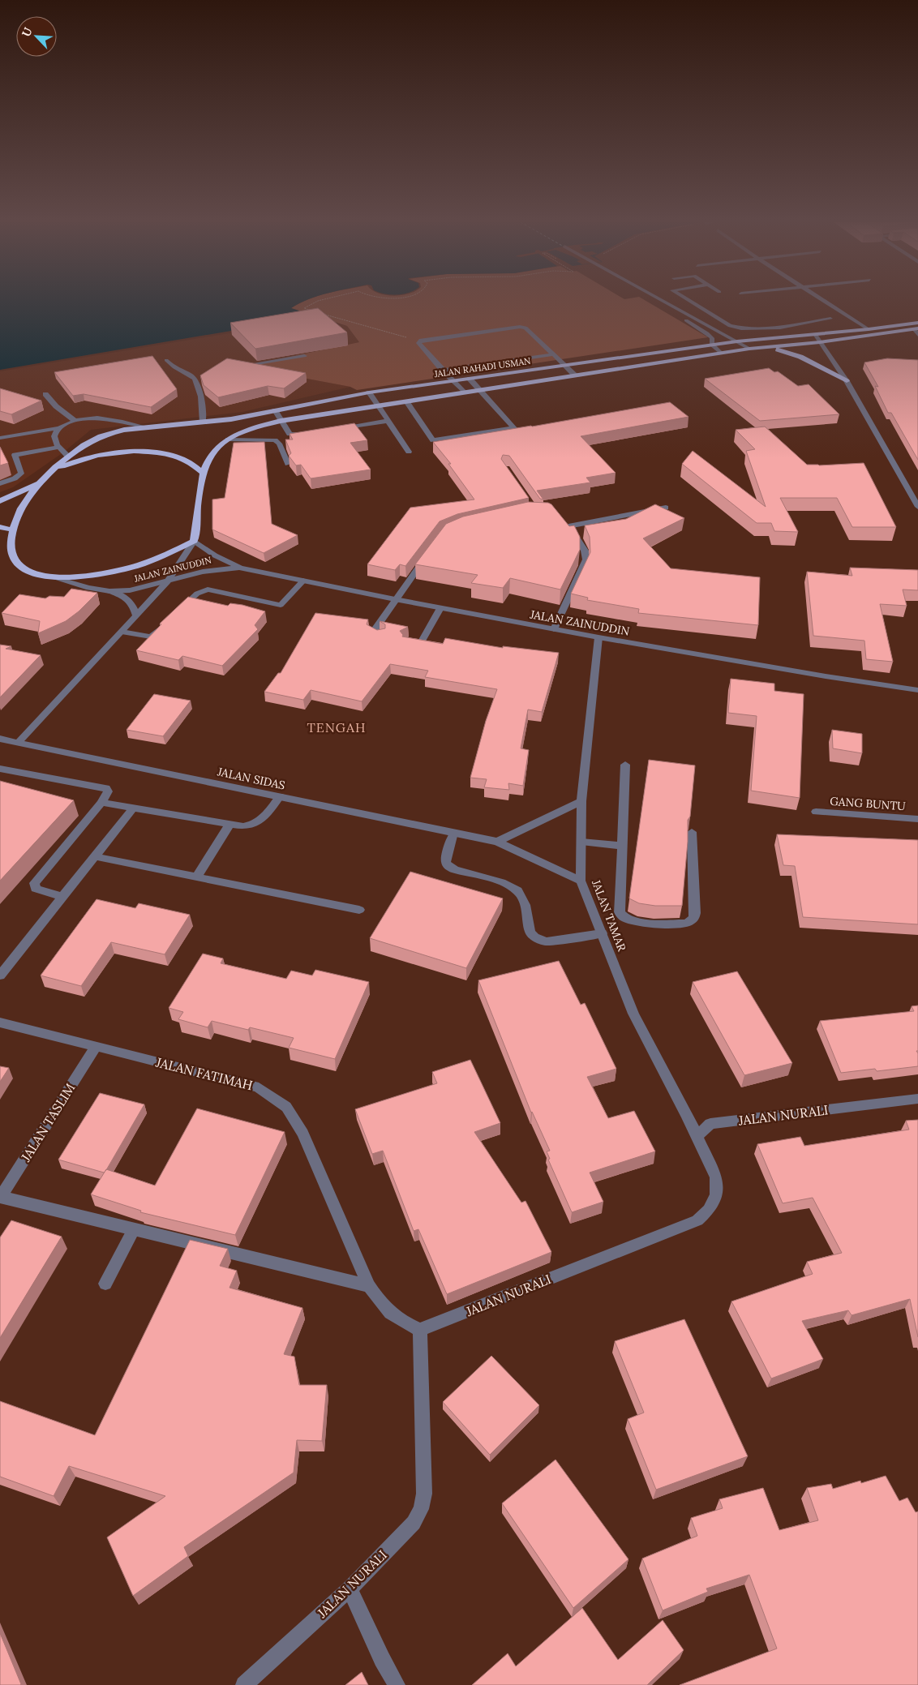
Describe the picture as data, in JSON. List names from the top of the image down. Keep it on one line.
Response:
{"streets":{"highway":["JALAN RAHADI USMAN"],"street":["JALAN ZAINUDDIN","JALAN SIDAS","GANG BUNTU","JALAN TAMAR","JALAN FATIMAH","JALAN NURALI","JALAN TASLIM"]},"crossings":[["JALAN RAHADI USMAN","JALAN ZAINUDDIN"],["JALAN ZAINUDDIN","JALAN TAMAR"],["JALAN SIDAS","JALAN TAMAR"],["JALAN TAMAR","JALAN NURALI"],["JALAN FATIMAH","JALAN NURALI"],["JALAN FATIMAH","JALAN TASLIM"]],"districts":["TENGAH"],"north":"top left"}
